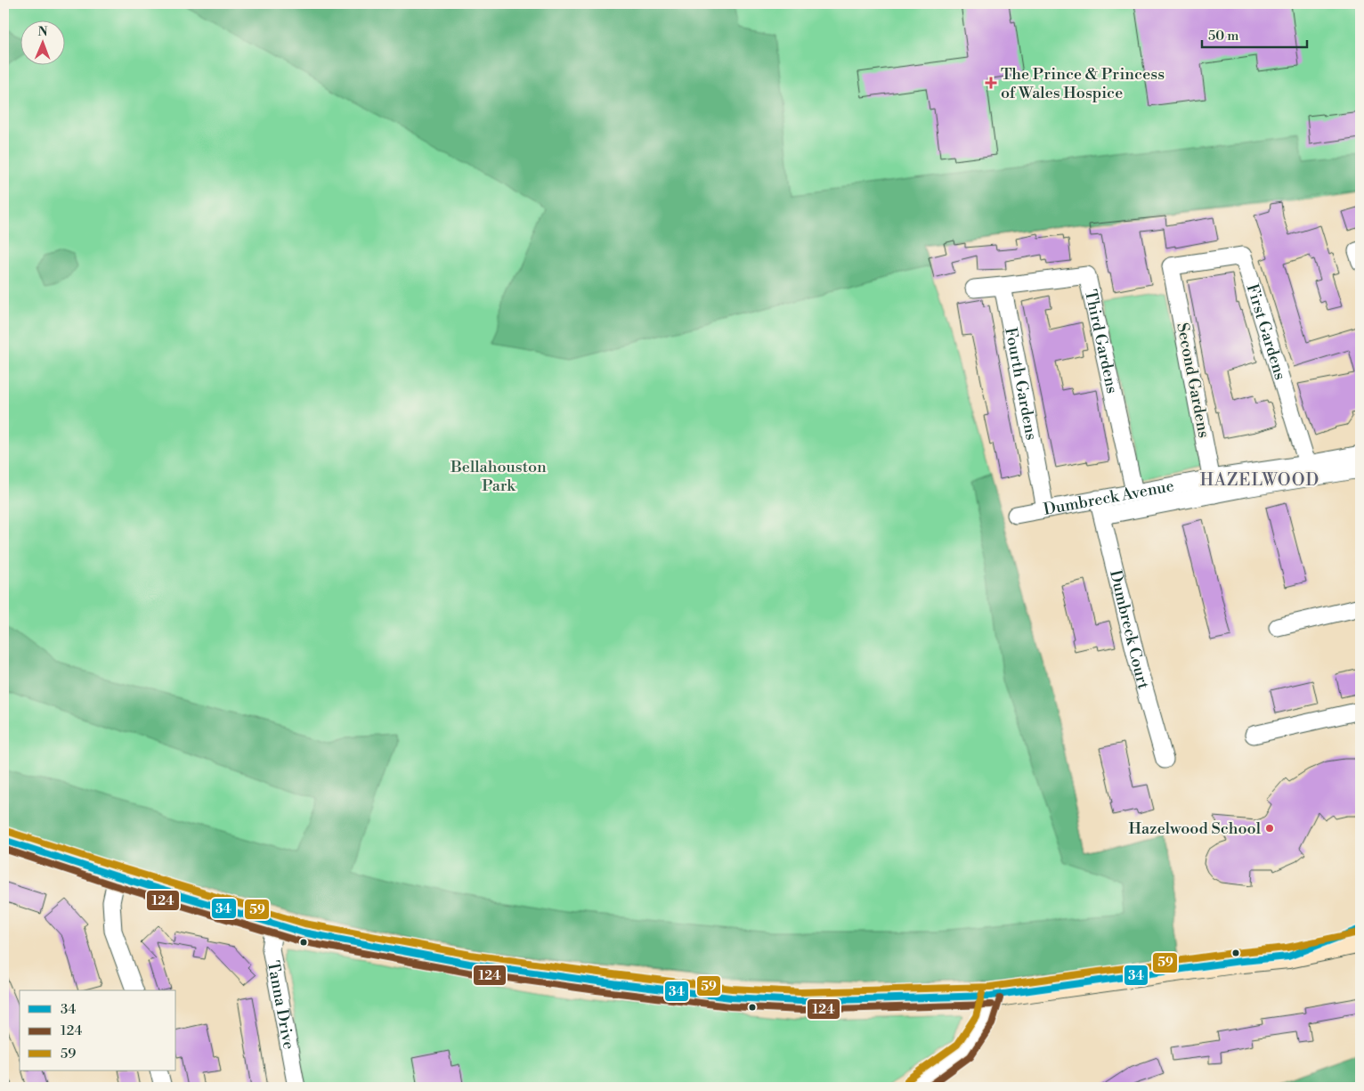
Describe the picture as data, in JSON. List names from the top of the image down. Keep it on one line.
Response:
{"streets":{"street":["First Gardens","Third Gardens","Second Gardens","Fourth Gardens","Dumbreck Avenue","Dumbreck Court","Tanna Drive"]},"crossings":[["First Gardens","Second Gardens"],["First Gardens","Dumbreck Avenue"],["Third Gardens","Fourth Gardens"],["Third Gardens","Dumbreck Avenue"],["Second Gardens","Dumbreck Avenue"],["Fourth Gardens","Dumbreck Avenue"],["Dumbreck Avenue","Dumbreck Court"]],"districts":["HAZELWOOD"],"parks":["Bellahouston Park"],"places":{"health":["The Prince & Princess of Wales Hospice"],"other":["Hazelwood School"]},"lines":["transit line 59","transit line 34","transit line 124"],"legend":["34","124","59"],"scale_bar":"50 m","north":"top"}
